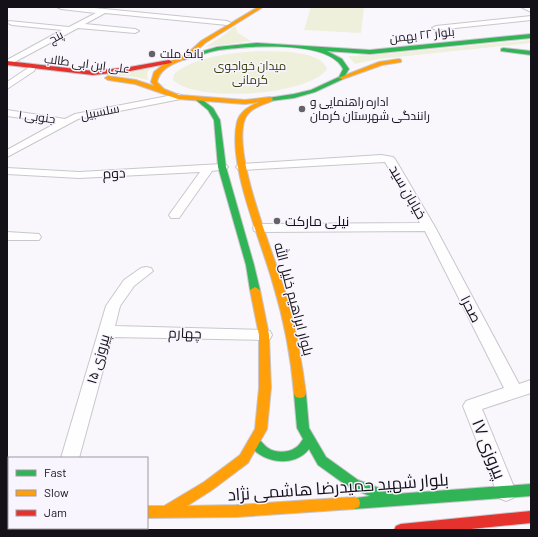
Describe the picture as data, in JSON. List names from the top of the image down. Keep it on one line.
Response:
{"streets":{"main road":["بلوار ۲۲ بهمن","علی ابن ابی طالب","بلوار ابراهیم خلیل الله","بلوار شهید حمیدرضا هاشمی نژاد"],"street":["پنج","سلسبیل","جنوبی ۱","دوم","خیابان سید","صحرا","چهارم","پیروزی ۱۵","پیروزی ۱۷"]},"crossings":[["پنج","علی ابن ابی طالب"],["سلسبیل","جنوبی ۱"],["خیابان سید","بلوار ابراهیم خلیل الله"],["خیابان سید","صحرا"],["بلوار ابراهیم خلیل الله","بلوار شهید حمیدرضا هاشمی نژاد"],["صحرا","پیروزی ۱۷"],["چهارم","پیروزی ۱۵"],["پیروزی ۱۷","بلوار شهید حمیدرضا هاشمی نژاد"]],"parks":["میدان خواجوی کرمانی"],"places":["بانک ملت","اداره راهنمایی و رانندگی شهرستان کرمان","نیلی مارکت"],"legend":["Fast","Slow","Jam"]}
